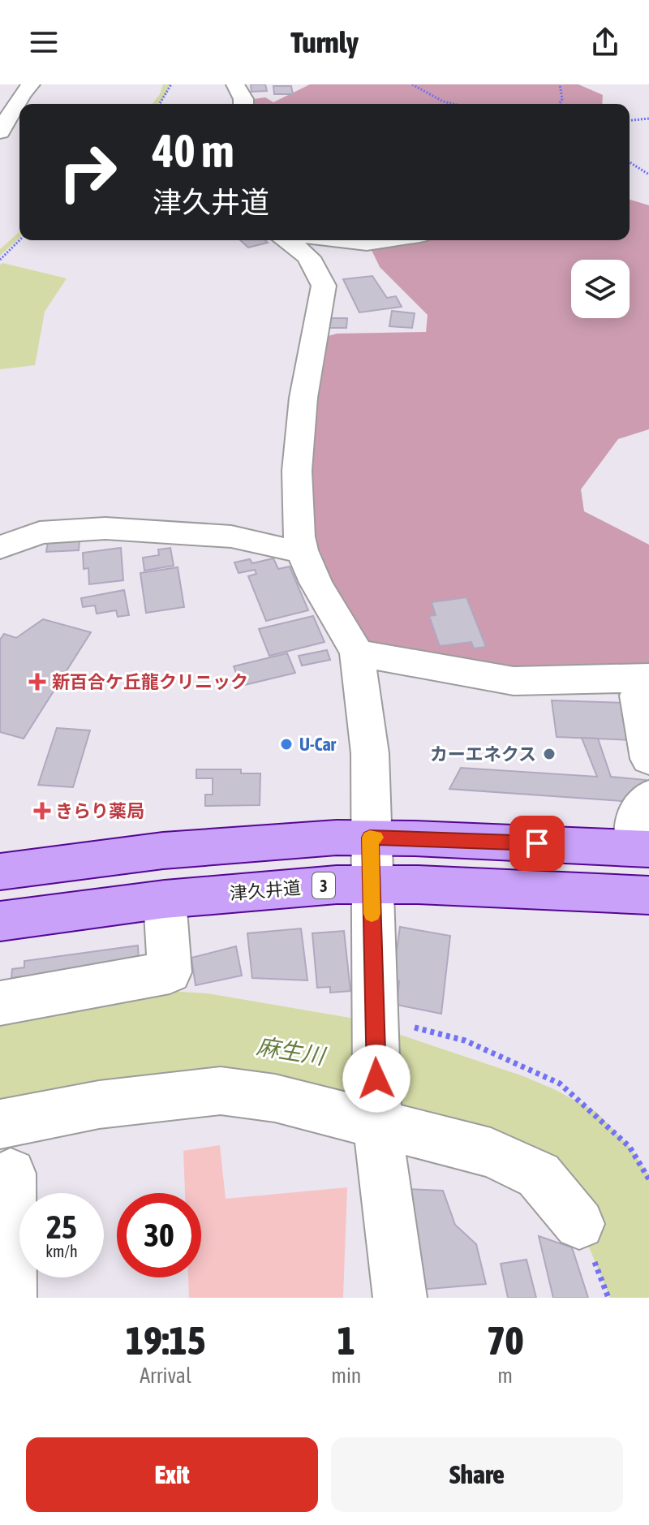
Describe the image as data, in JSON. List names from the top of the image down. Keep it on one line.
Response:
{"streets":{"main road":["3","津久井道"]},"water":["麻生川"],"places":{"health":["新百合ケ丘龍クリニック","きらり薬局"],"other":["U-Car","カーエネクス"]},"page":{"header":"Turnly","turn":["40 m","津久井道"],"speed":"25 km/h","limit":"30","eta":["19:15","Arrival","1","min","70","m"],"buttons":["Exit","Share"]}}
